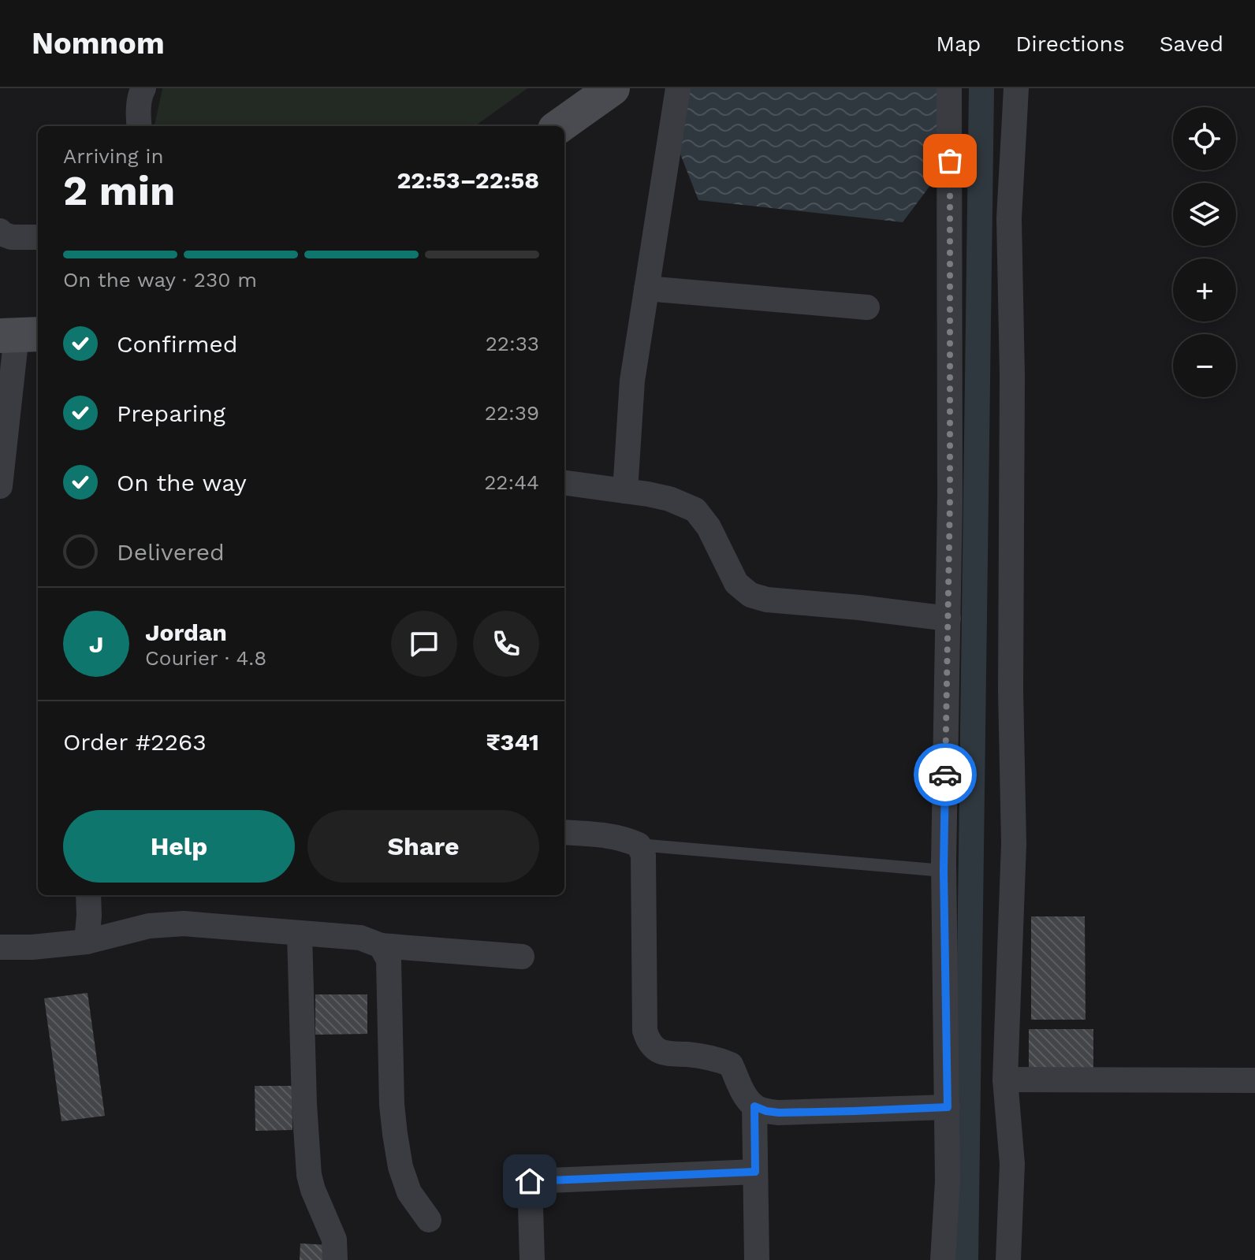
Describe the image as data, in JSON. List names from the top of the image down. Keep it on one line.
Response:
{"page":{"header":"Nomnom","nav":["Map","Directions","Saved"],"map_buttons":["+","−"],"heading":["2 min","Arriving in","22:53–22:58"],"panel":["Jordan","Courier · 4.8","Order #2263","₹341"],"bar":"On the way · 230 m","list":[["Confirmed","22:33"],["Preparing","22:39"],["On the way","22:44"],"Delivered"],"round":"J","buttons":["Help","Share"]}}
